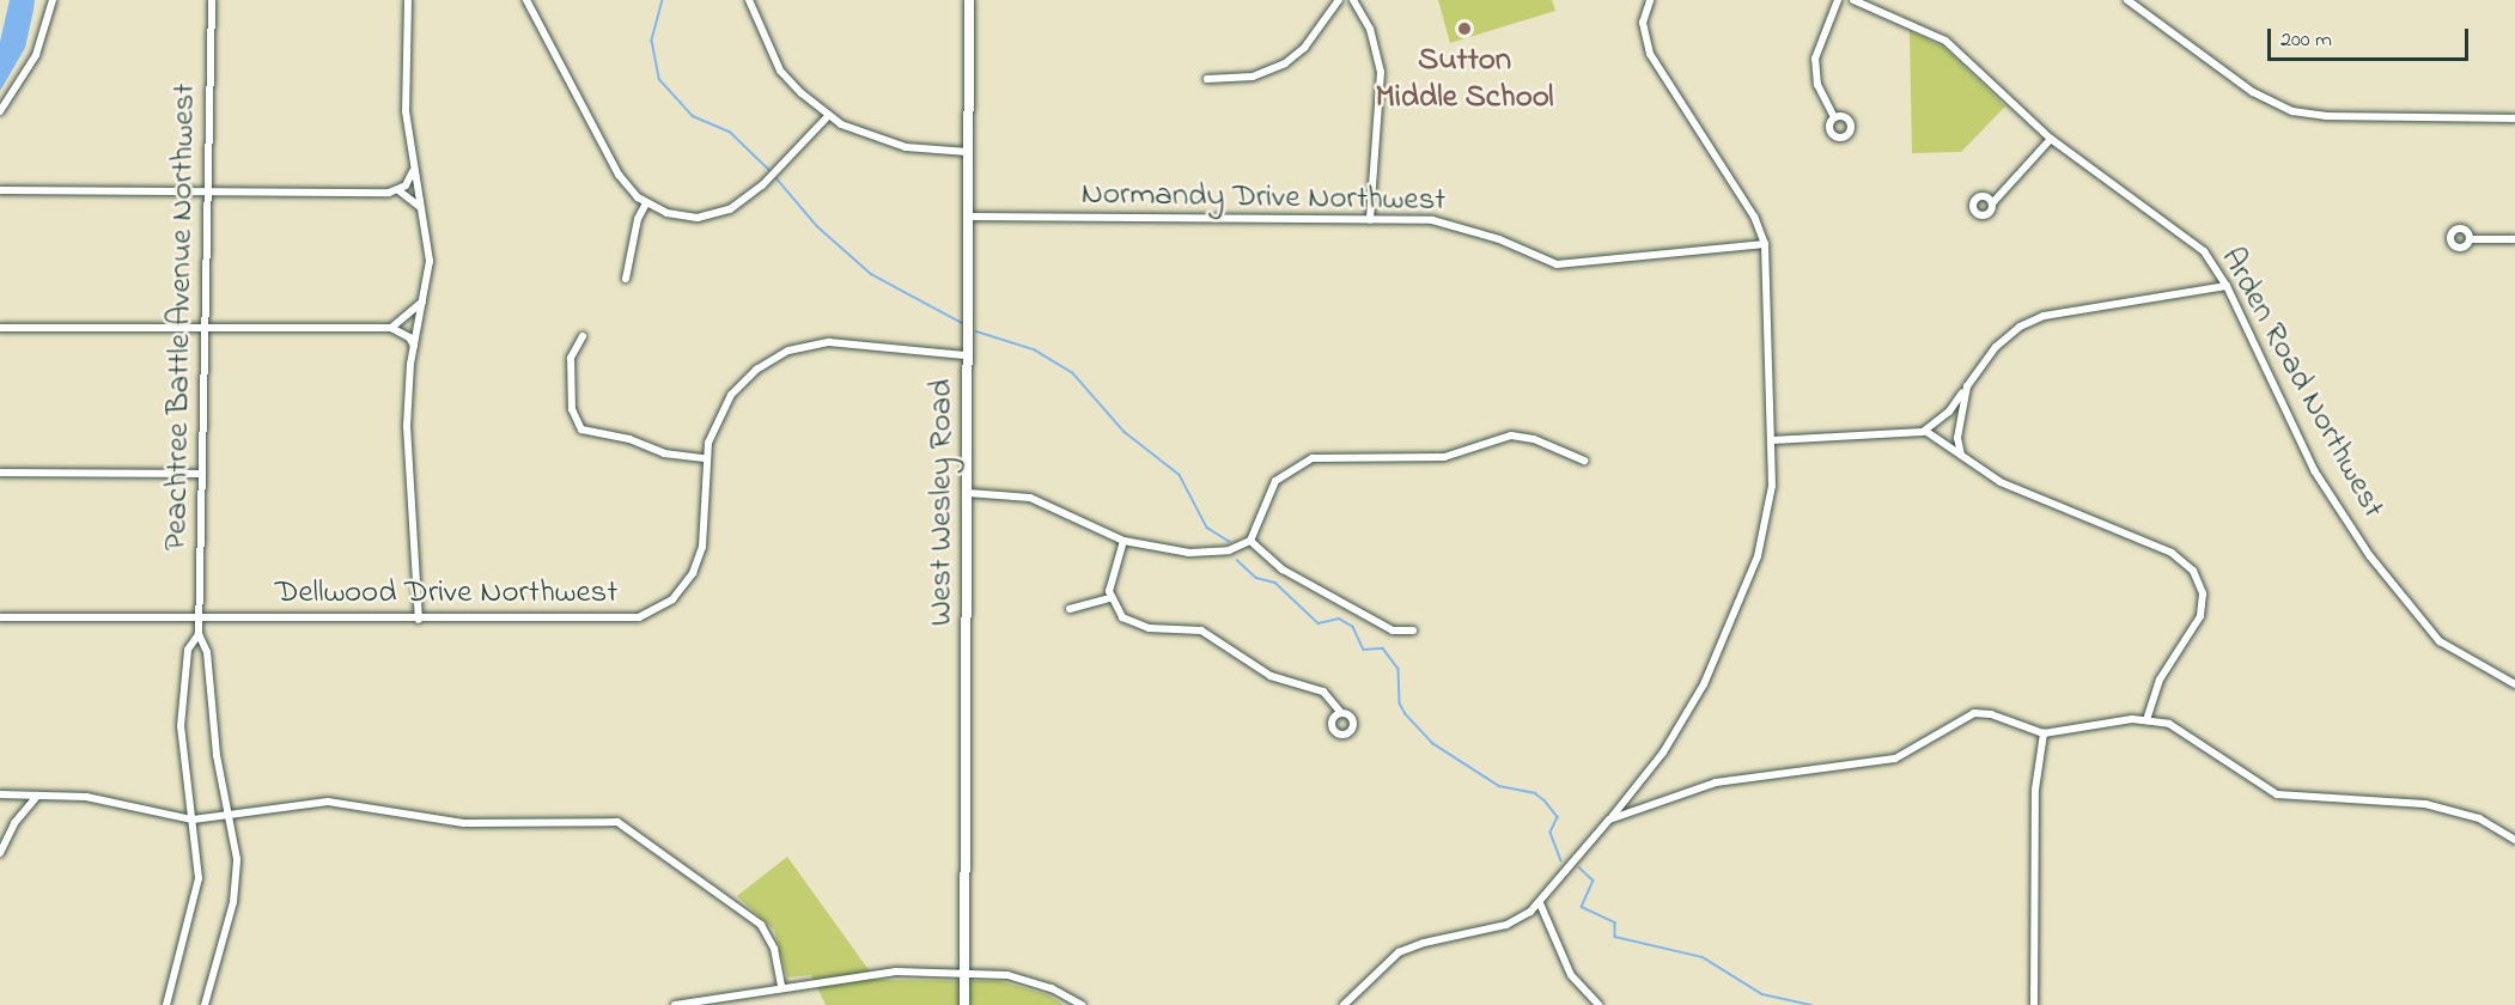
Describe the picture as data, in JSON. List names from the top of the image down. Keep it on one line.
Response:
{"streets":{"street":["Normandy Drive Northwest","Peachtree Battle Avenue Northwest","Arden Road Northwest","West Wesley Road","Dellwood Drive Northwest"]},"crossings":[["Normandy Drive Northwest","West Wesley Road"],["Peachtree Battle Avenue Northwest","Dellwood Drive Northwest"],["West Wesley Road","Dellwood Drive Northwest"]],"places":["Sutton Middle School"],"scale_bar":"200 m"}
